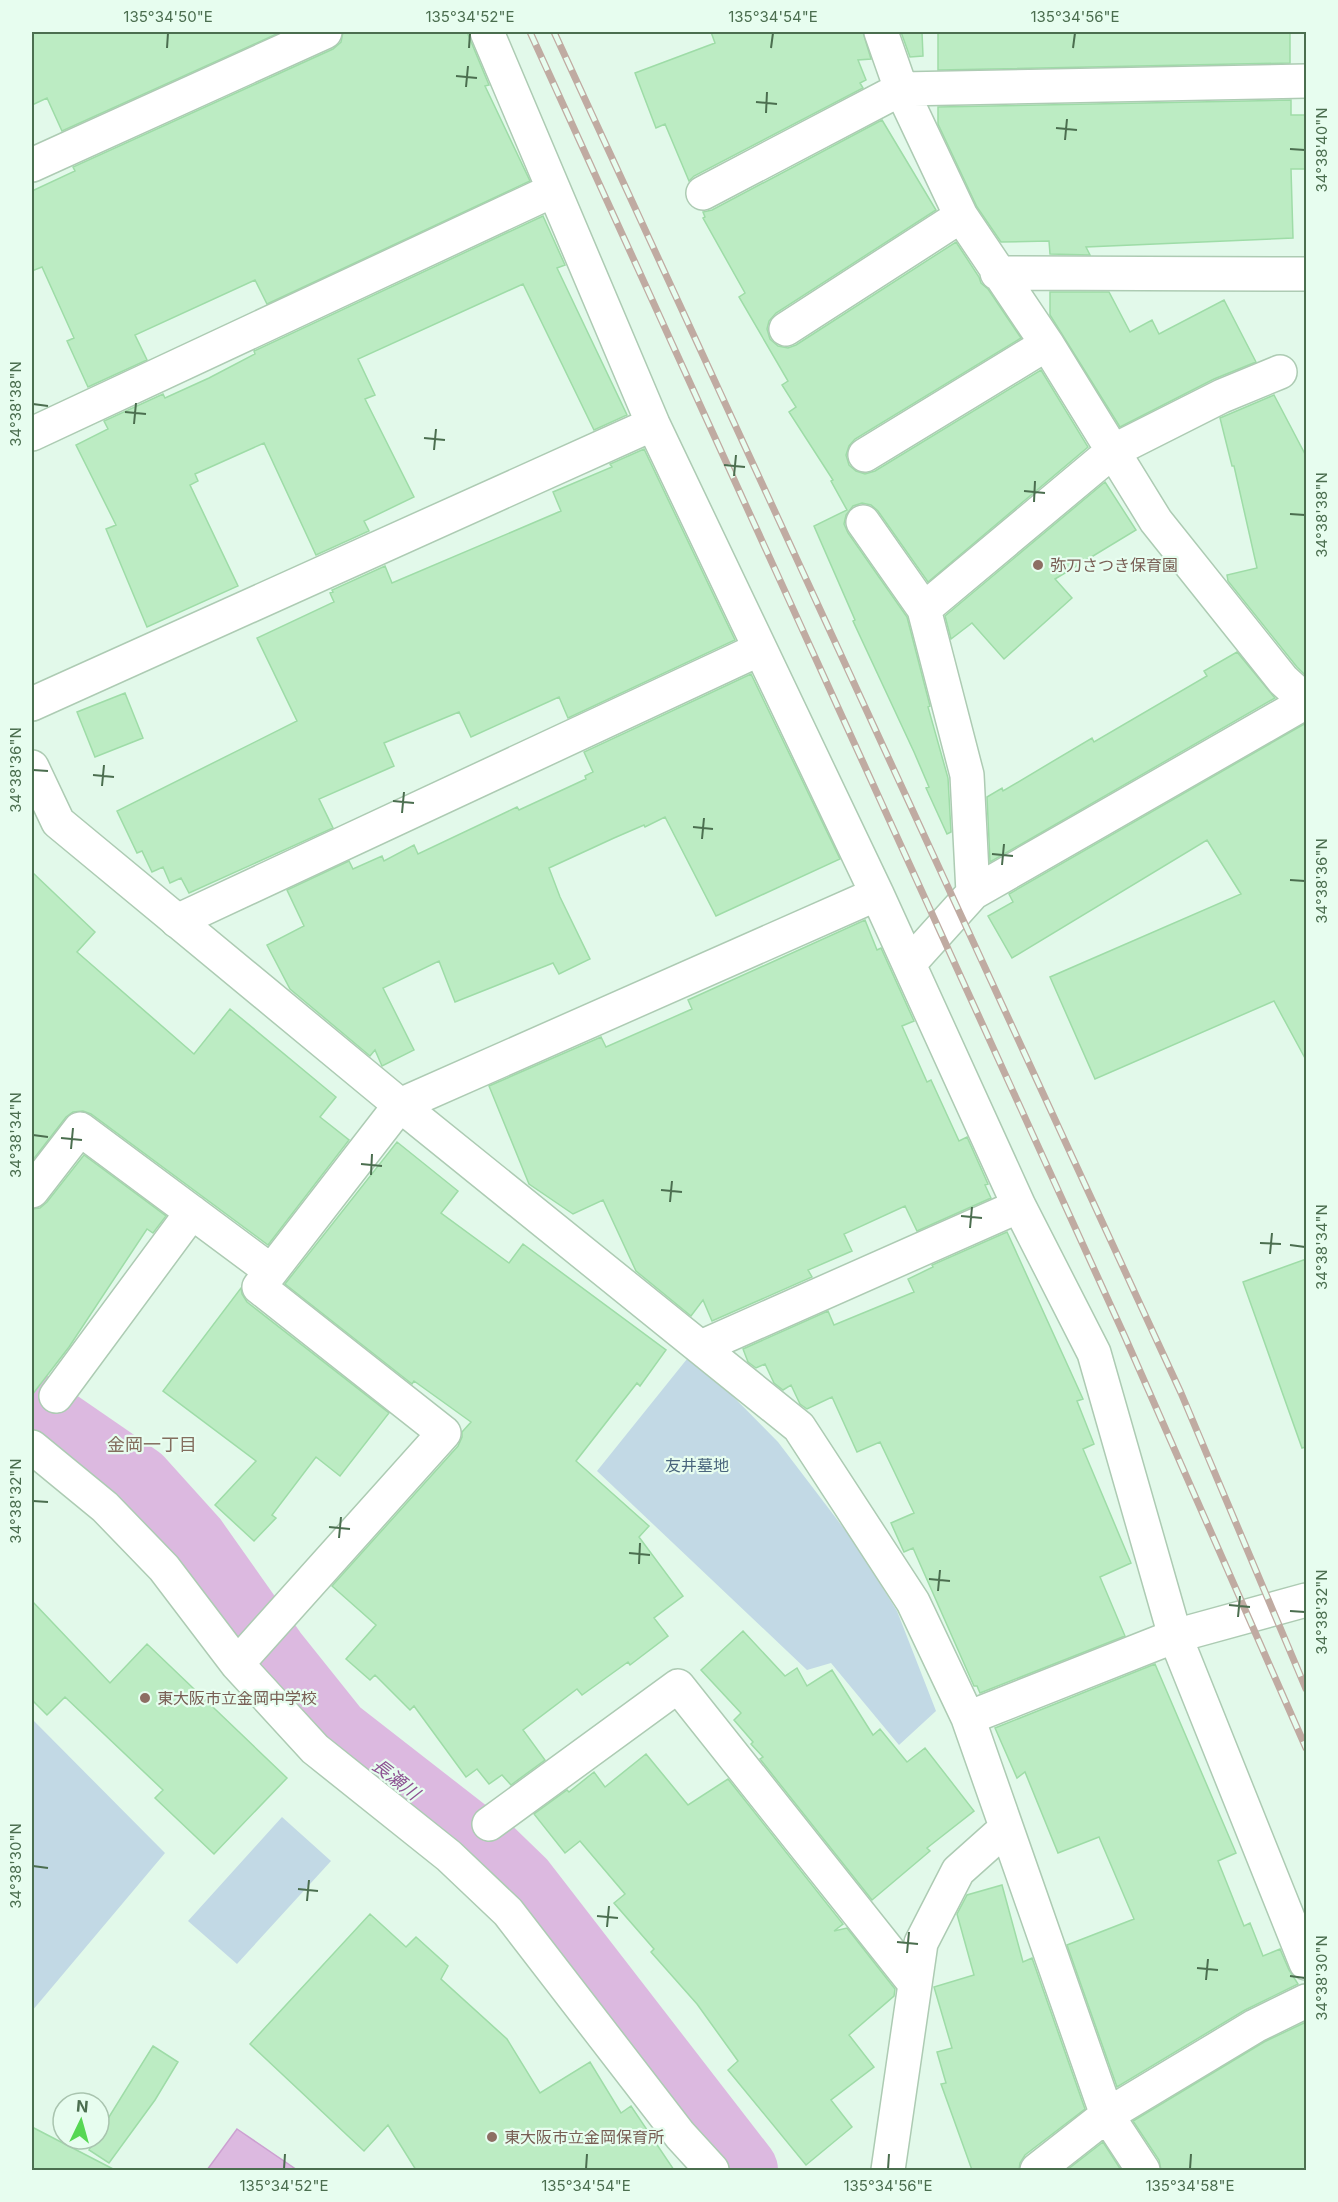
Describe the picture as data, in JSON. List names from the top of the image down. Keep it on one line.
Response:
{"districts":["金岡一丁目"],"water":["長瀬川"],"parks":["友井墓地"],"places":["弥刀さつき保育園","東大阪市立金岡中学校","東大阪市立金岡保育所"],"north":"top","coordinates":["135°34'50\"E","135°34'52\"E","135°34'54\"E","135°34'56\"E","34°38'40\"N","34°38'38\"N","34°38'36\"N","34°38'34\"N","34°38'32\"N","34°38'30\"N","135°34'58\"E"]}
